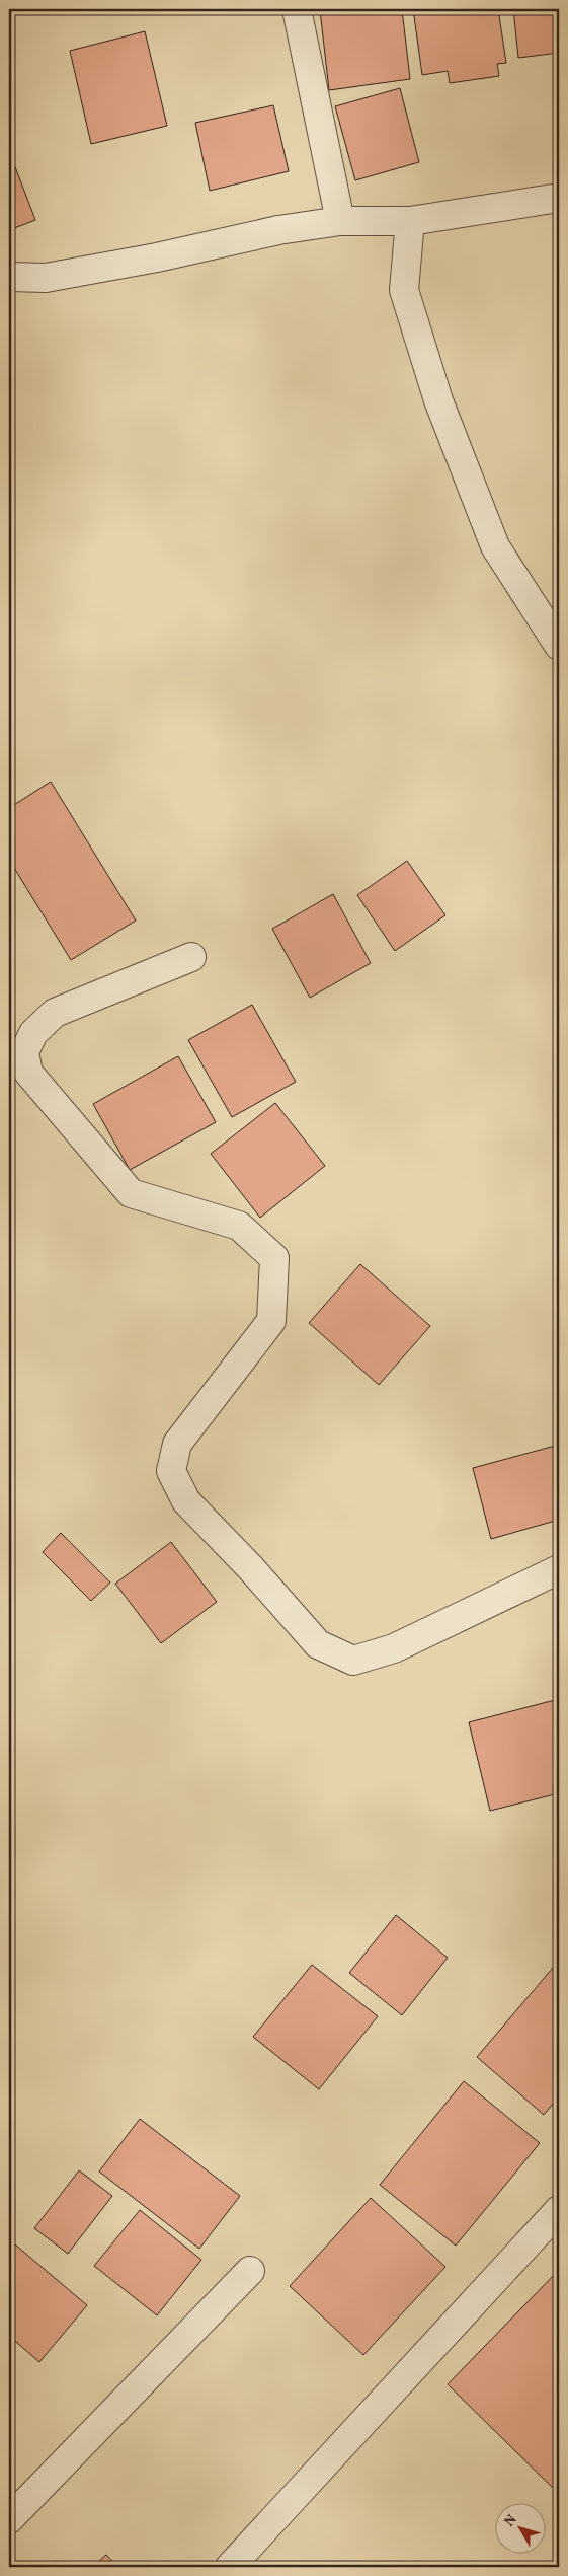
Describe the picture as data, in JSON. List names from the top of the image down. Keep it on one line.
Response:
{"north":"top left"}
